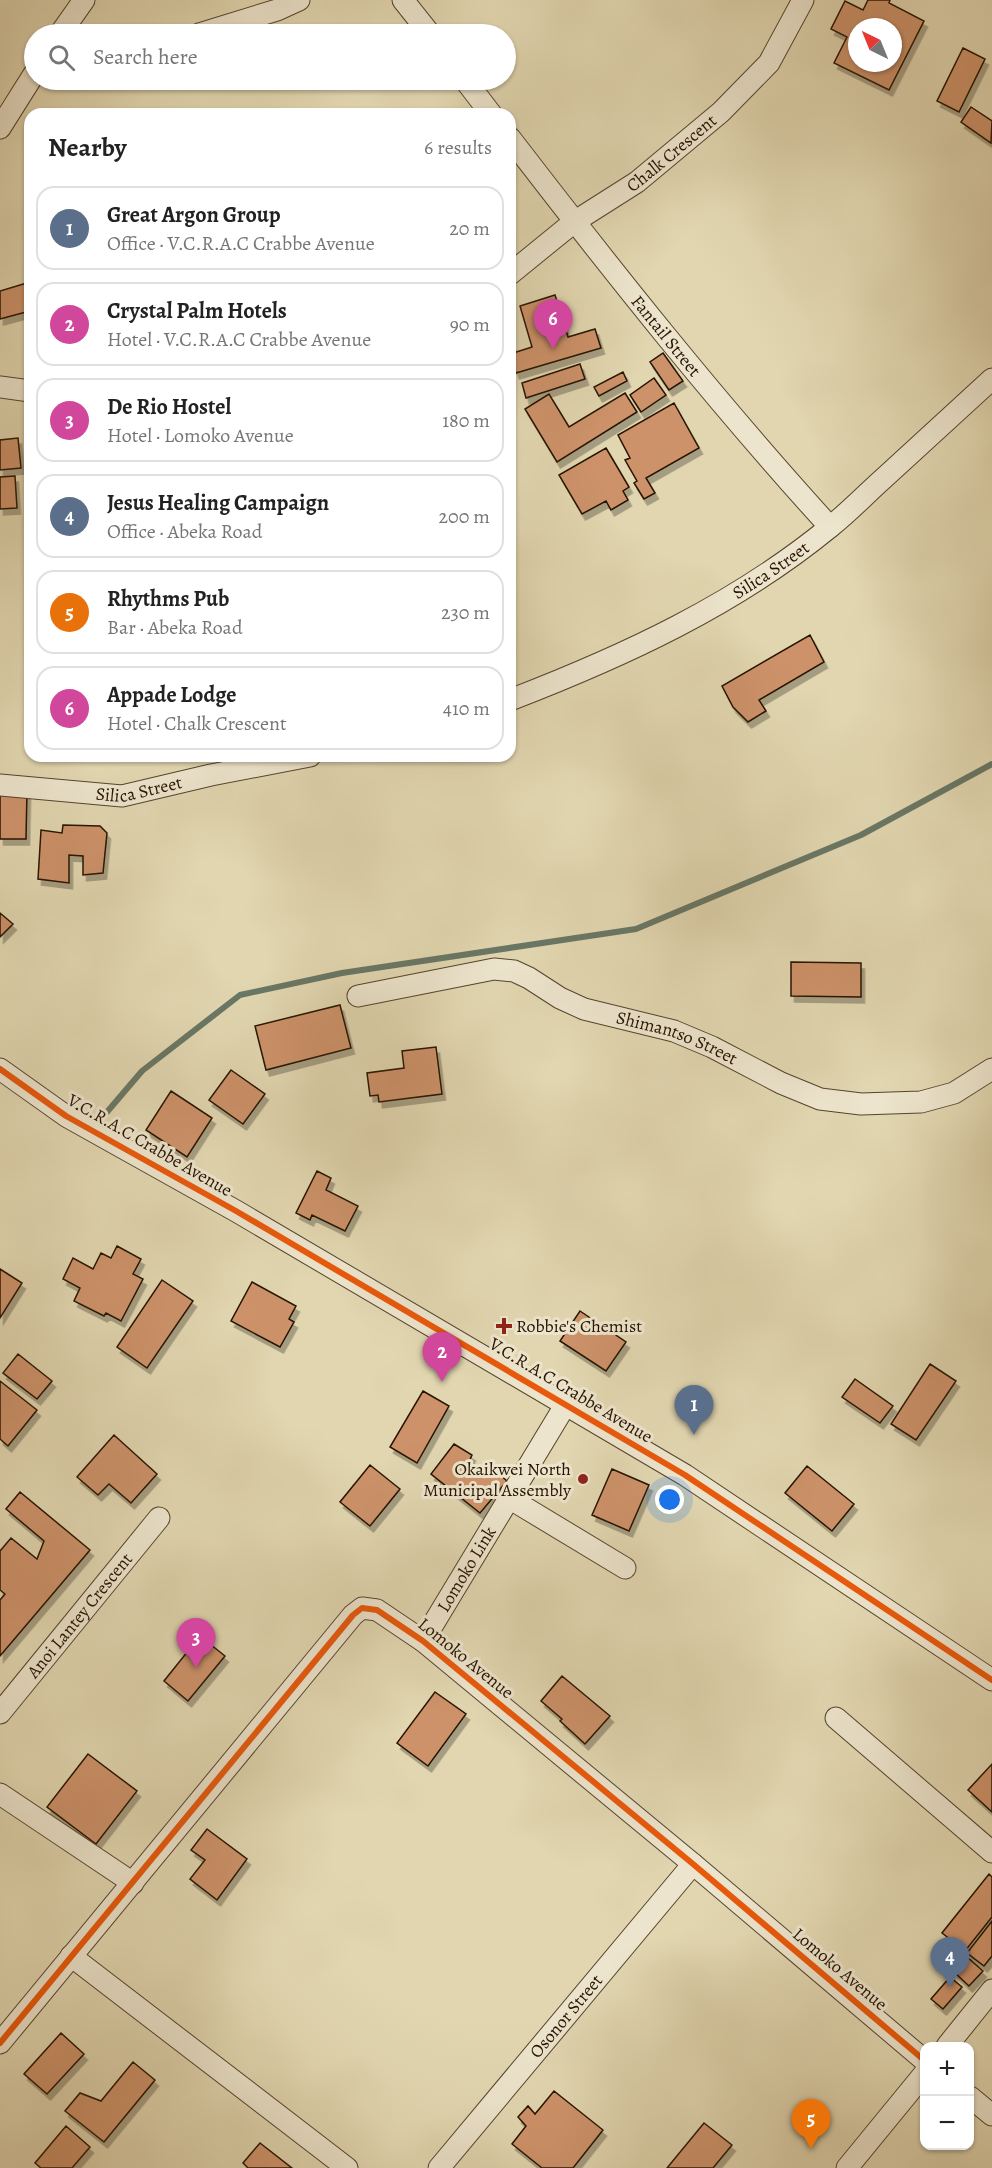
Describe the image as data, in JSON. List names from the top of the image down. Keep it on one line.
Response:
{"streets":{"street":["Chalk Crescent","Fantail Street","Silica Street","Shimantso Street","V.C.R.A.C Crabbe Avenue","Lomoko Link","Anoi Lantey Crescent","Lomoko Avenue","Osonor Street"]},"crossings":[["Chalk Crescent","Fantail Street"],["Fantail Street","Silica Street"],["V.C.R.A.C Crabbe Avenue","Lomoko Link"],["Lomoko Link","Lomoko Avenue"],["Lomoko Avenue","Osonor Street"]],"places":{"health":["Robbie's Chemist"],"other":["Okaikwei North Municipal Assembly"]},"north":"top left","page":{"search":"Search here","heading":["Nearby","6 results"],"list":[{"mark":"1","name":"Great Argon Group","note":"Office · V.C.R.A.C Crabbe Avenue","value":"20 m"},{"mark":"2","name":"Crystal Palm Hotels","note":"Hotel · V.C.R.A.C Crabbe Avenue","value":"90 m"},{"mark":"3","name":"De Rio Hostel","note":"Hotel · Lomoko Avenue","value":"180 m"},{"mark":"4","name":"Jesus Healing Campaign","note":"Office · Abeka Road","value":"200 m"},{"mark":"5","name":"Rhythms Pub","note":"Bar · Abeka Road","value":"230 m"},{"mark":"6","name":"Appade Lodge","note":"Hotel · Chalk Crescent","value":"410 m"}],"pins":["6","2","1","3","4","5"],"map_buttons":["+","−"]}}
